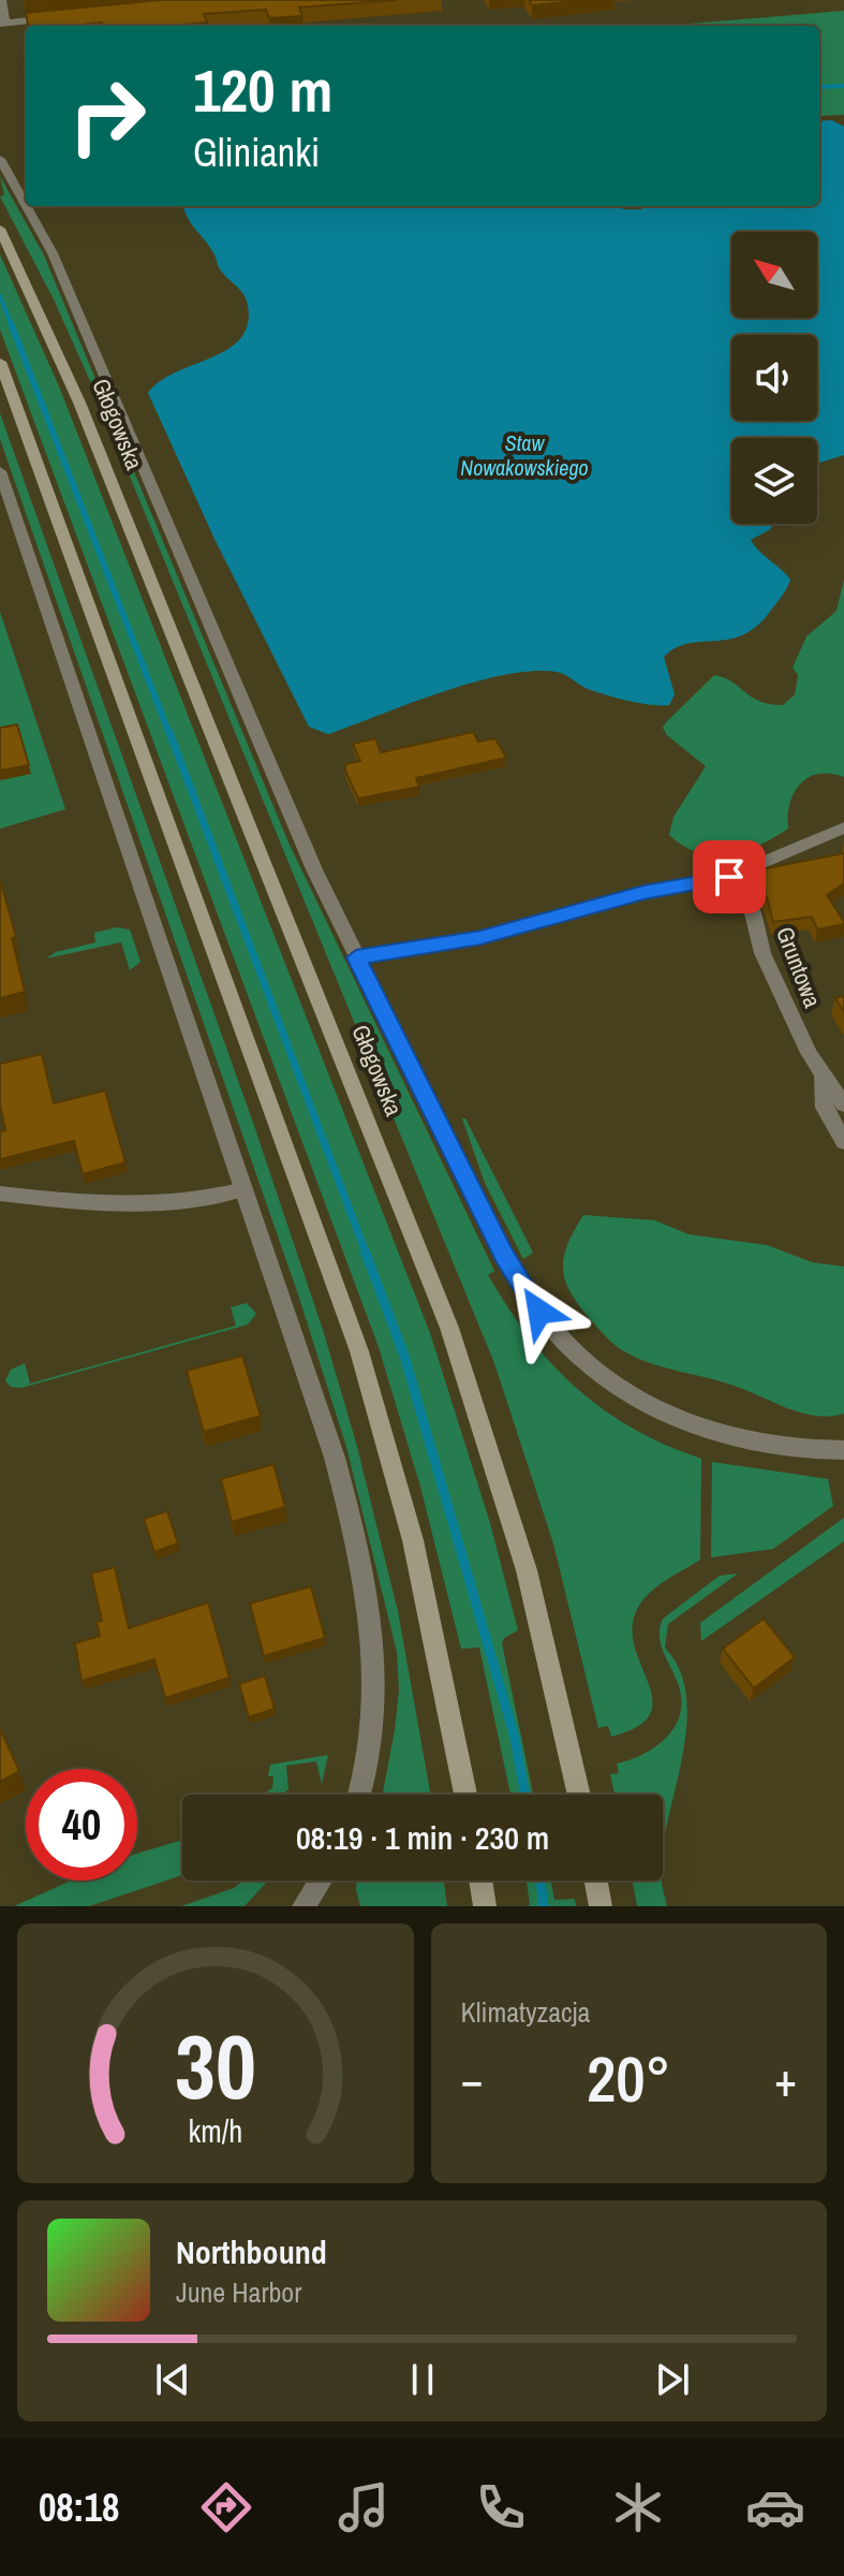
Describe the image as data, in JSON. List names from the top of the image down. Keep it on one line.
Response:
{"streets":{"main road":["Głogowska"],"street":["Gruntowa"]},"water":["Staw Nowakowskiego"],"north":"top left","page":{"turn":["120 m","Glinianki"],"limit":"40","trip":"08:19 · 1 min · 230 m","tile":"Klimatyzacja","heat":["−","20°","+"],"song":["Northbound","June Harbor"],"tabs":"08:18","gauge":["30","km/h"]}}
